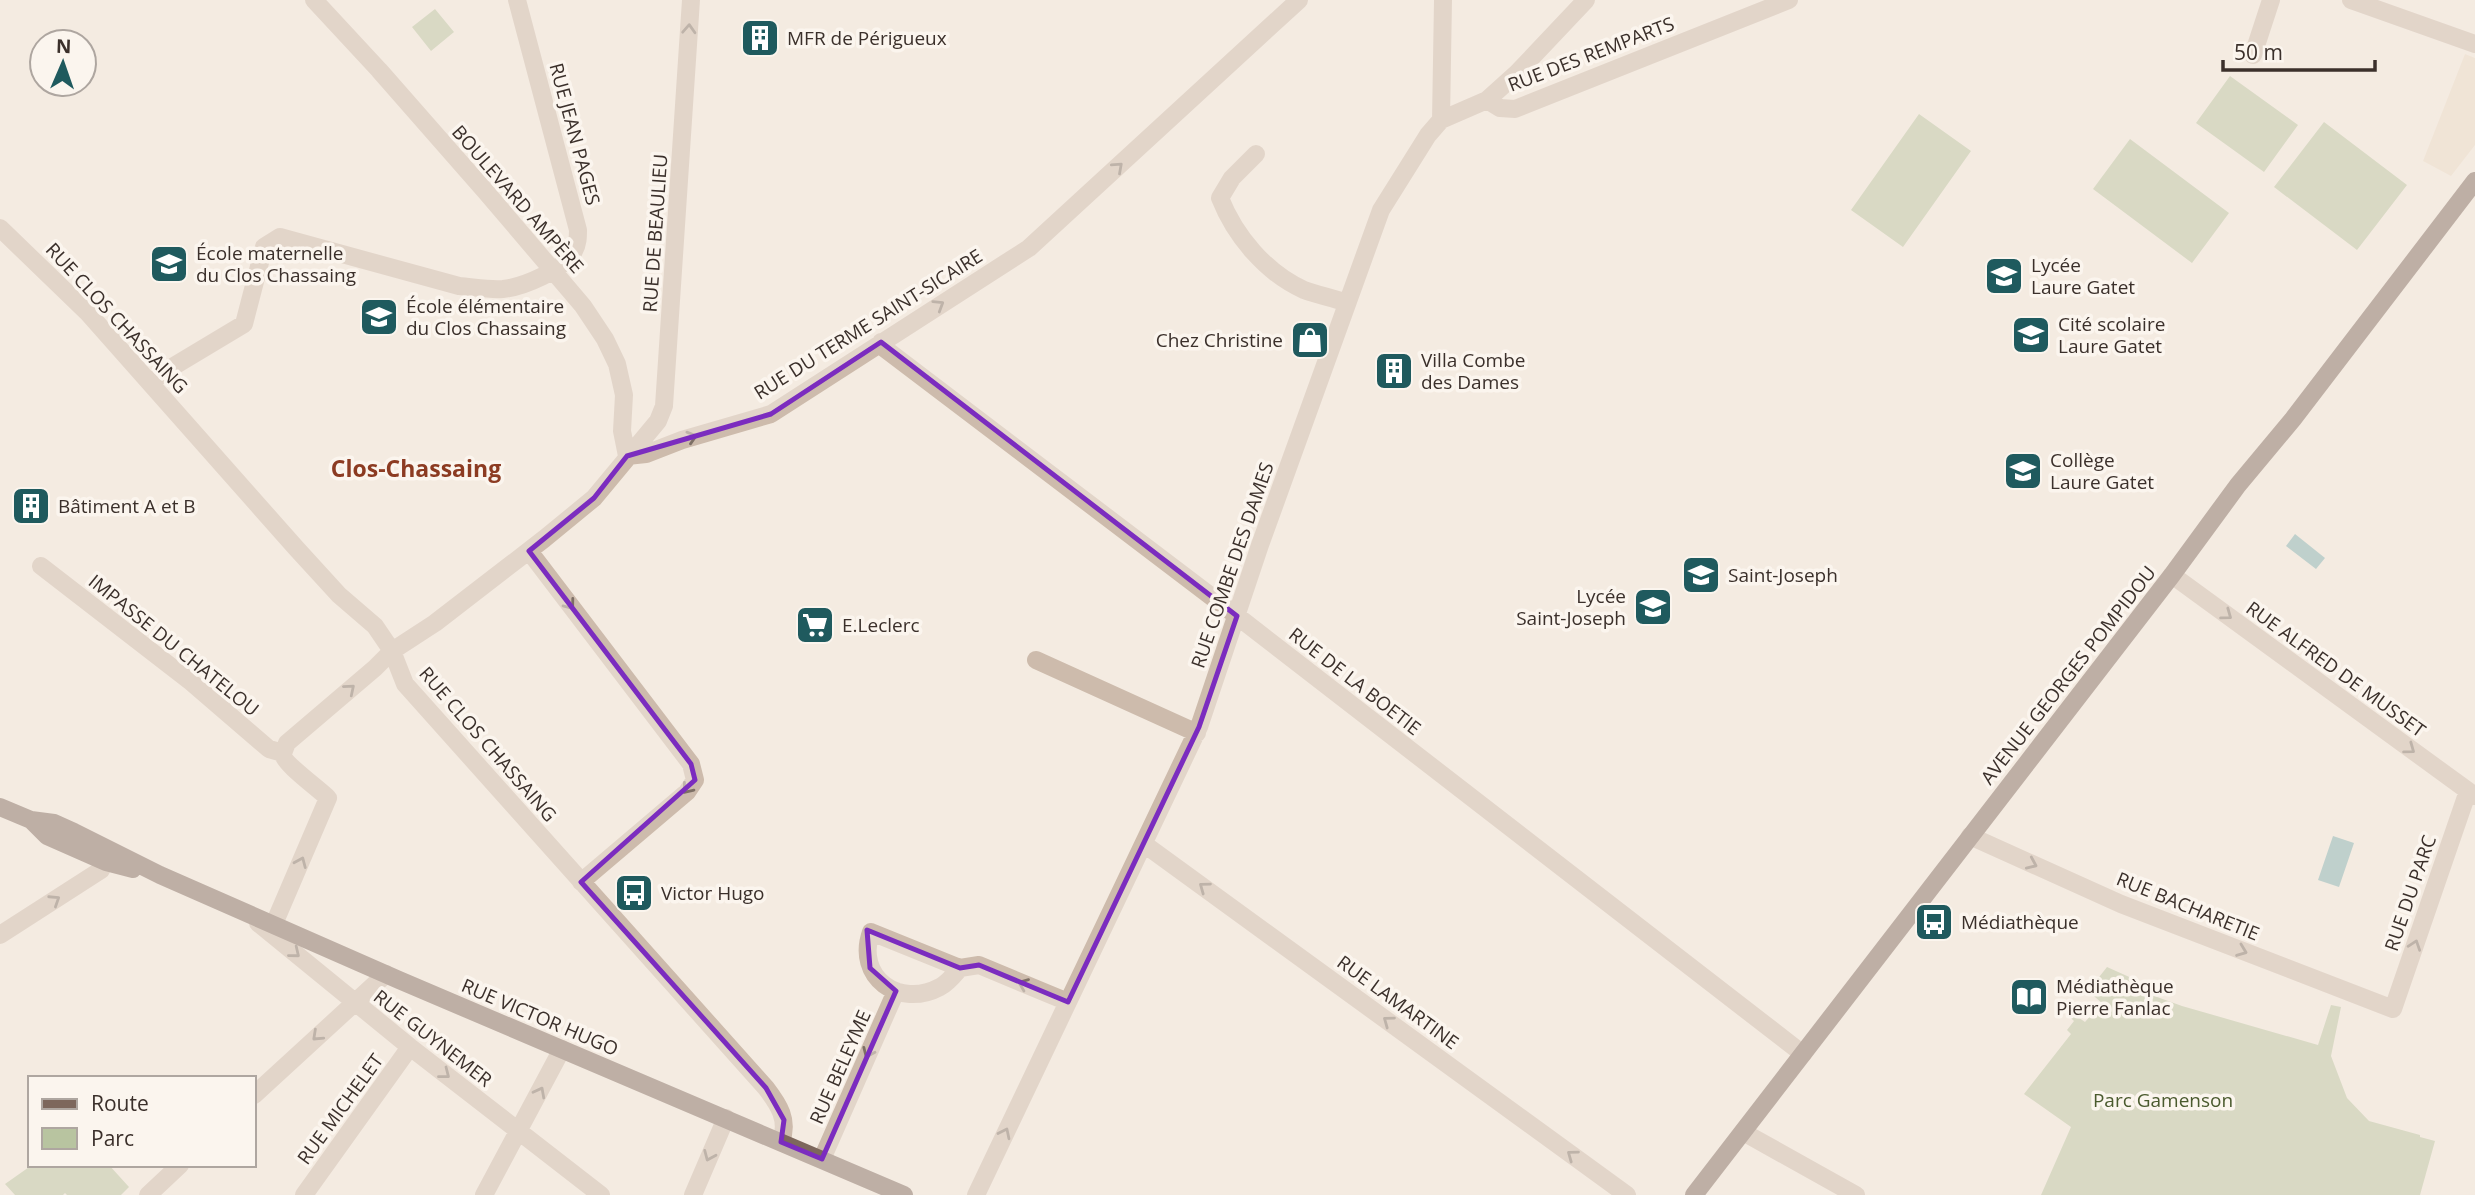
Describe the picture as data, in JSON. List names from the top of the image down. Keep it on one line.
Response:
{"streets":{"main road":["AVENUE GEORGES POMPIDOU","RUE VICTOR HUGO"],"street":["RUE DES REMPARTS","RUE JEAN PAGES","BOULEVARD AMPÈRE","RUE DE BEAULIEU","RUE CLOS CHASSAING","RUE DU TERME SAINT-SICAIRE","RUE COMBE DES DAMES","IMPASSE DU CHATELOU","RUE ALFRED DE MUSSET","RUE DE LA BOETIE","RUE DU PARC","RUE BACHARETIE","RUE LAMARTINE","RUE GUYNEMER","RUE BELEYME","RUE MICHELET"]},"crossings":[["RUE DES REMPARTS","RUE COMBE DES DAMES"],["RUE JEAN PAGES","BOULEVARD AMPÈRE"],["BOULEVARD AMPÈRE","RUE DE BEAULIEU"],["BOULEVARD AMPÈRE","RUE DU TERME SAINT-SICAIRE"],["RUE DE BEAULIEU","RUE DU TERME SAINT-SICAIRE"],["RUE CLOS CHASSAING","RUE VICTOR HUGO"],["RUE DU TERME SAINT-SICAIRE","RUE DE LA BOETIE"],["RUE COMBE DES DAMES","RUE DE LA BOETIE"],["RUE COMBE DES DAMES","RUE LAMARTINE"],["IMPASSE DU CHATELOU","RUE VICTOR HUGO"],["RUE ALFRED DE MUSSET","AVENUE GEORGES POMPIDOU"],["RUE ALFRED DE MUSSET","RUE DU PARC"],["AVENUE GEORGES POMPIDOU","RUE DE LA BOETIE"],["AVENUE GEORGES POMPIDOU","RUE BACHARETIE"],["RUE DU PARC","RUE BACHARETIE"],["RUE VICTOR HUGO","RUE GUYNEMER"],["RUE VICTOR HUGO","RUE BELEYME"],["RUE GUYNEMER","RUE MICHELET"]],"one_way":["RUE DE BEAULIEU","RUE DU TERME SAINT-SICAIRE","RUE ALFRED DE MUSSET","RUE DU PARC","RUE BACHARETIE","RUE LAMARTINE","RUE GUYNEMER","RUE BELEYME"],"districts":["Clos-Chassaing"],"parks":["Parc Gamenson"],"places":{"building":["MFR de Périgueux","Villa Combe des Dames","Bâtiment A et B"],"school or university":["École maternelle du Clos Chassaing","Lycée Laure Gatet","École élémentaire du Clos Chassaing","Cité scolaire Laure Gatet","Collège Laure Gatet","Saint-Joseph","Lycée Saint-Joseph"],"shop":["Chez Christine"],"supermarket":["E.Leclerc"],"bus stop":["Victor Hugo","Médiathèque"],"library":["Médiathèque Pierre Fanlac"]},"legend":["Route","Parc"],"scale_bar":"50 m","north":"top"}
